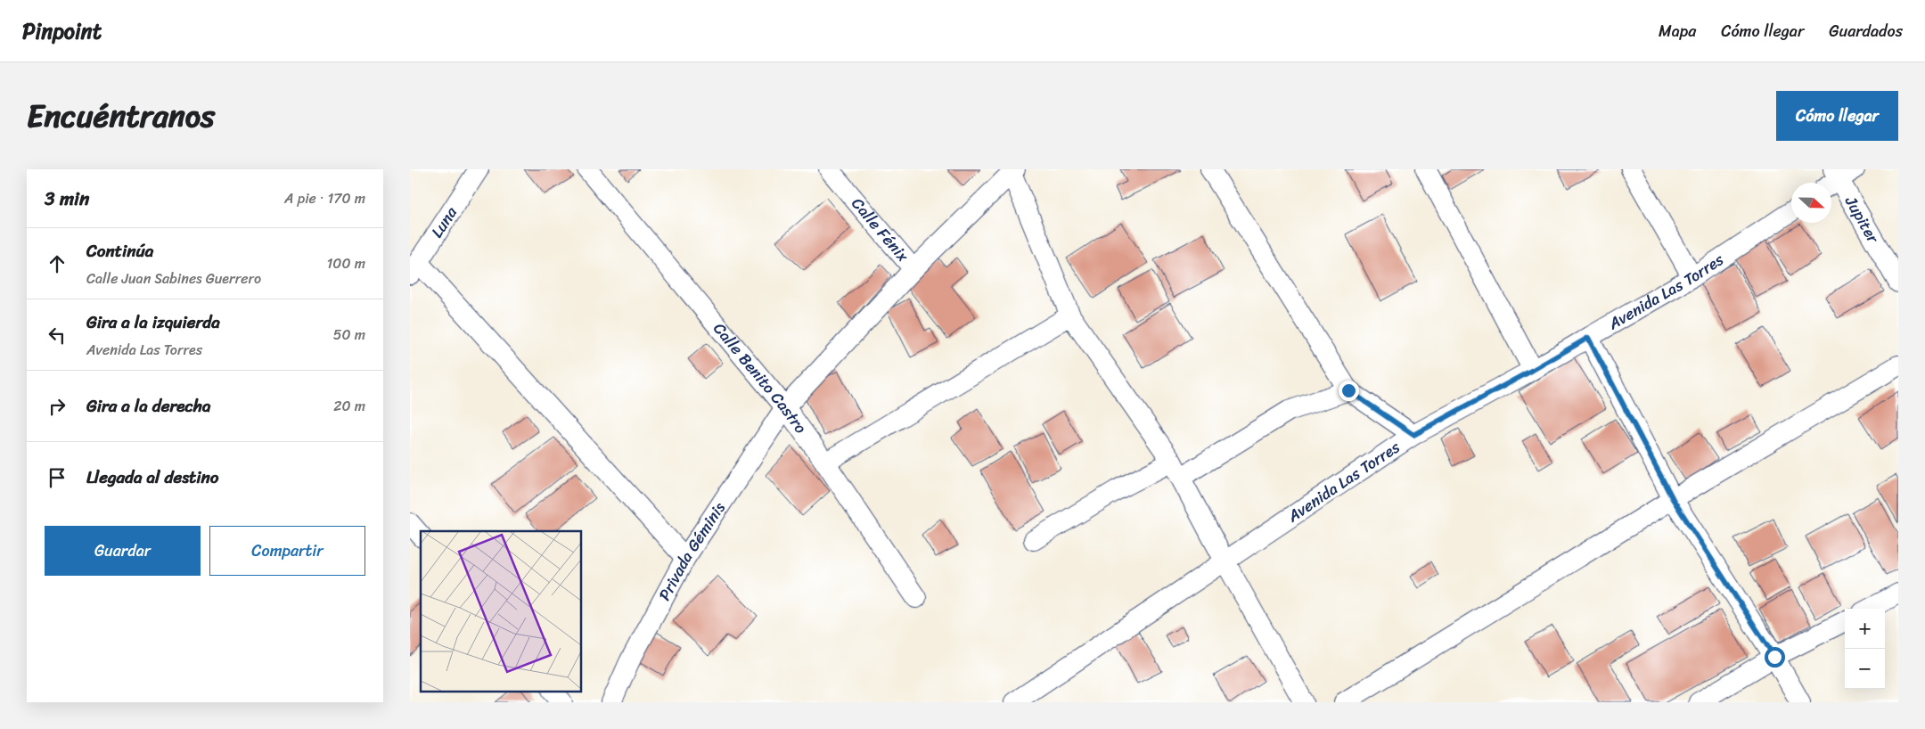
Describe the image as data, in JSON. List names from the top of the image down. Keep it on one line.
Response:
{"streets":{"street":["Jupiter","Luna","Calle Fénix","Avenida Las Torres","Calle Benito Castro","Privada Géminis"]},"crossings":[["Calle Fénix","Privada Géminis"],["Calle Benito Castro","Privada Géminis"]],"north":"right","page":{"header":"Pinpoint","nav":["Mapa","Cómo llegar","Guardados"],"title":"Encuéntranos","buttons":["Cómo llegar",["Guardar","Compartir"]],"heading":["3 min","A pie · 170 m"],"list":[["Continúa","Calle Juan Sabines Guerrero","100 m"],["Gira a la izquierda","Avenida Las Torres","50 m"],["Gira a la derecha","20 m"],"Llegada al destino"],"map_buttons":["+","−"]}}
